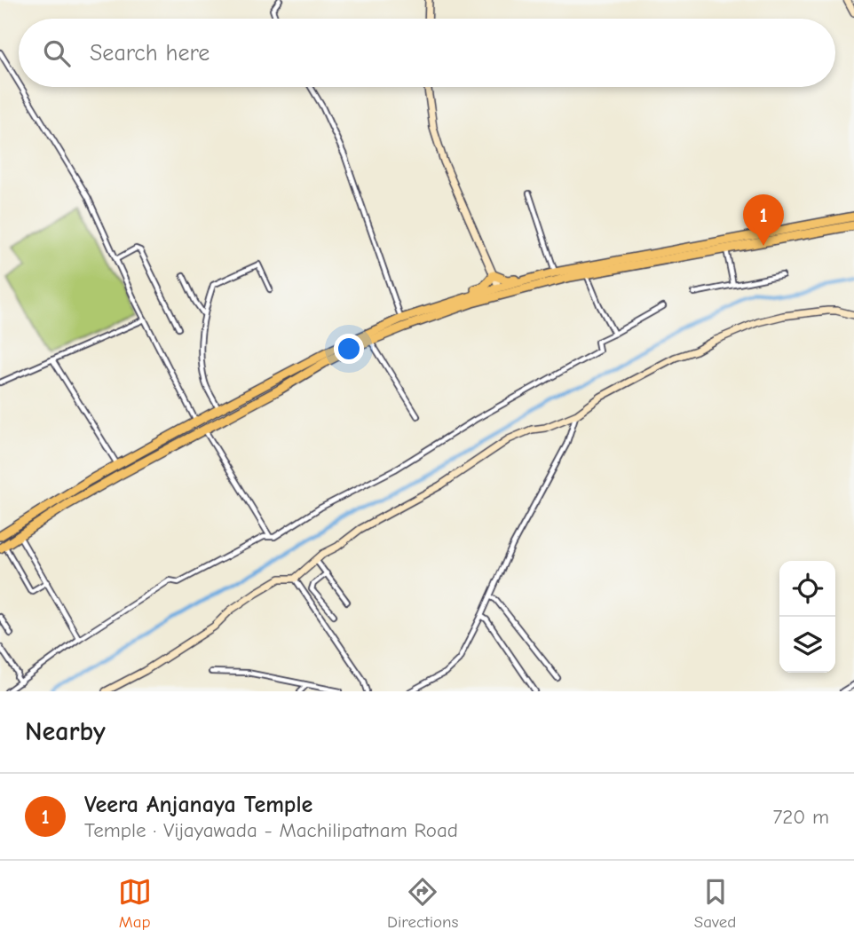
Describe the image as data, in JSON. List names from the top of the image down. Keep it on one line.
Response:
{"page":{"search":"Search here","pins":"1","heading":"Nearby","list":[{"mark":"1","name":"Veera Anjanaya Temple","note":"Temple · Vijayawada - Machilipatnam Road","value":"720 m"}],"nav":["Map","Directions","Saved"]}}
